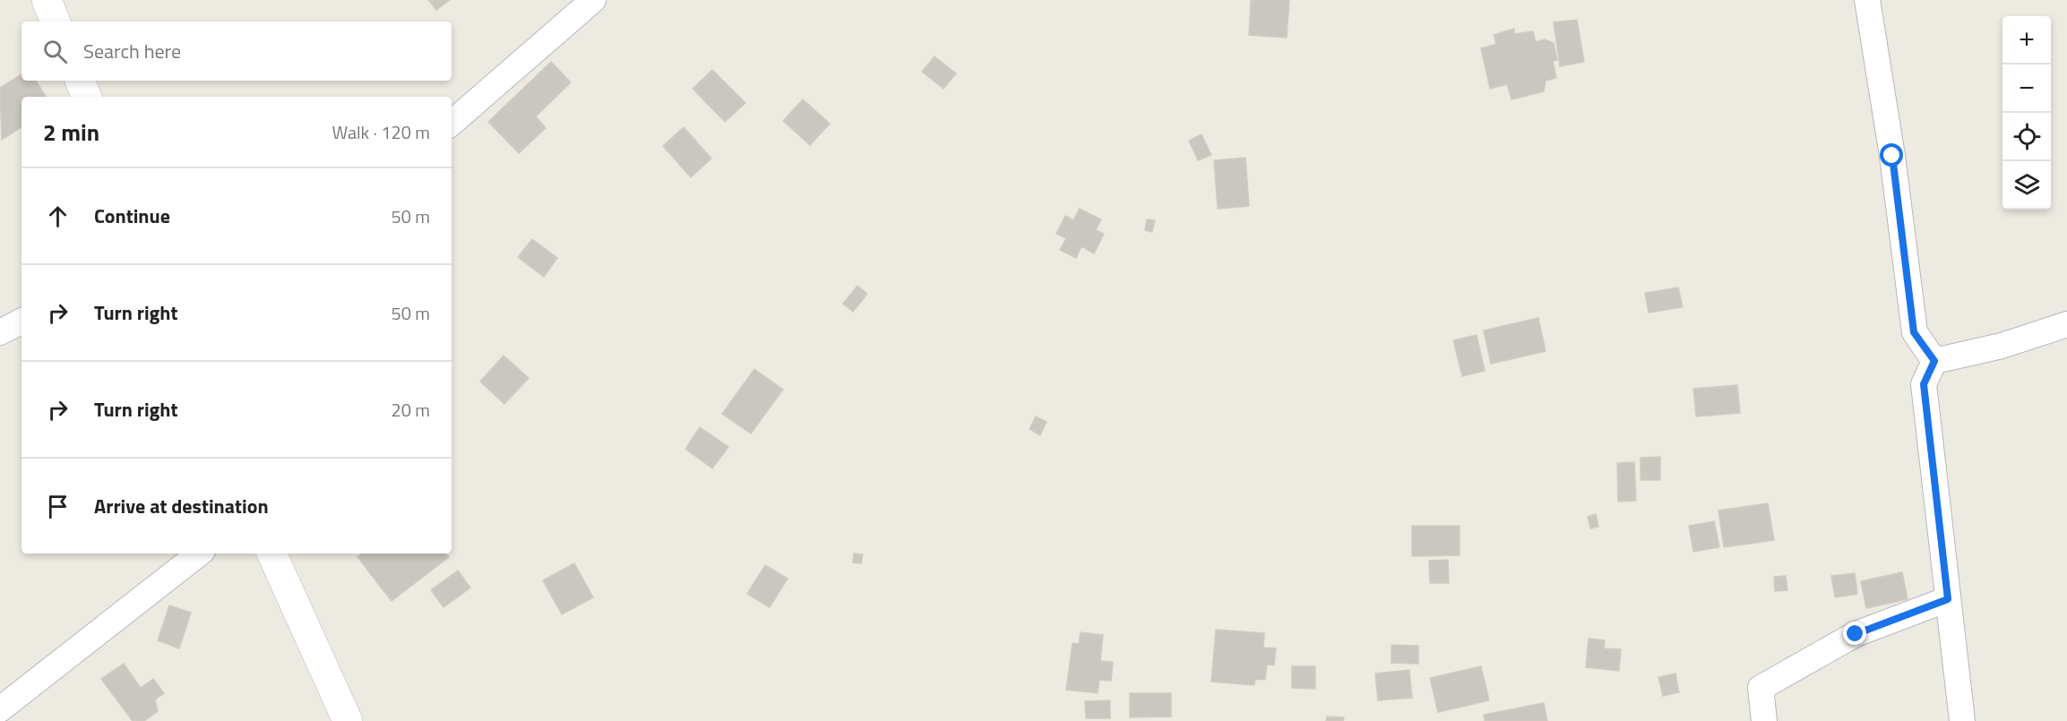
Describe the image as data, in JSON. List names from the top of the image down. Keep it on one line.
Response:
{"page":{"map_buttons":["+","−"],"search":"Search here","heading":["2 min","Walk · 120 m"],"list":[["Continue","50 m"],["Turn right","50 m"],["Turn right","20 m"],"Arrive at destination"]}}
